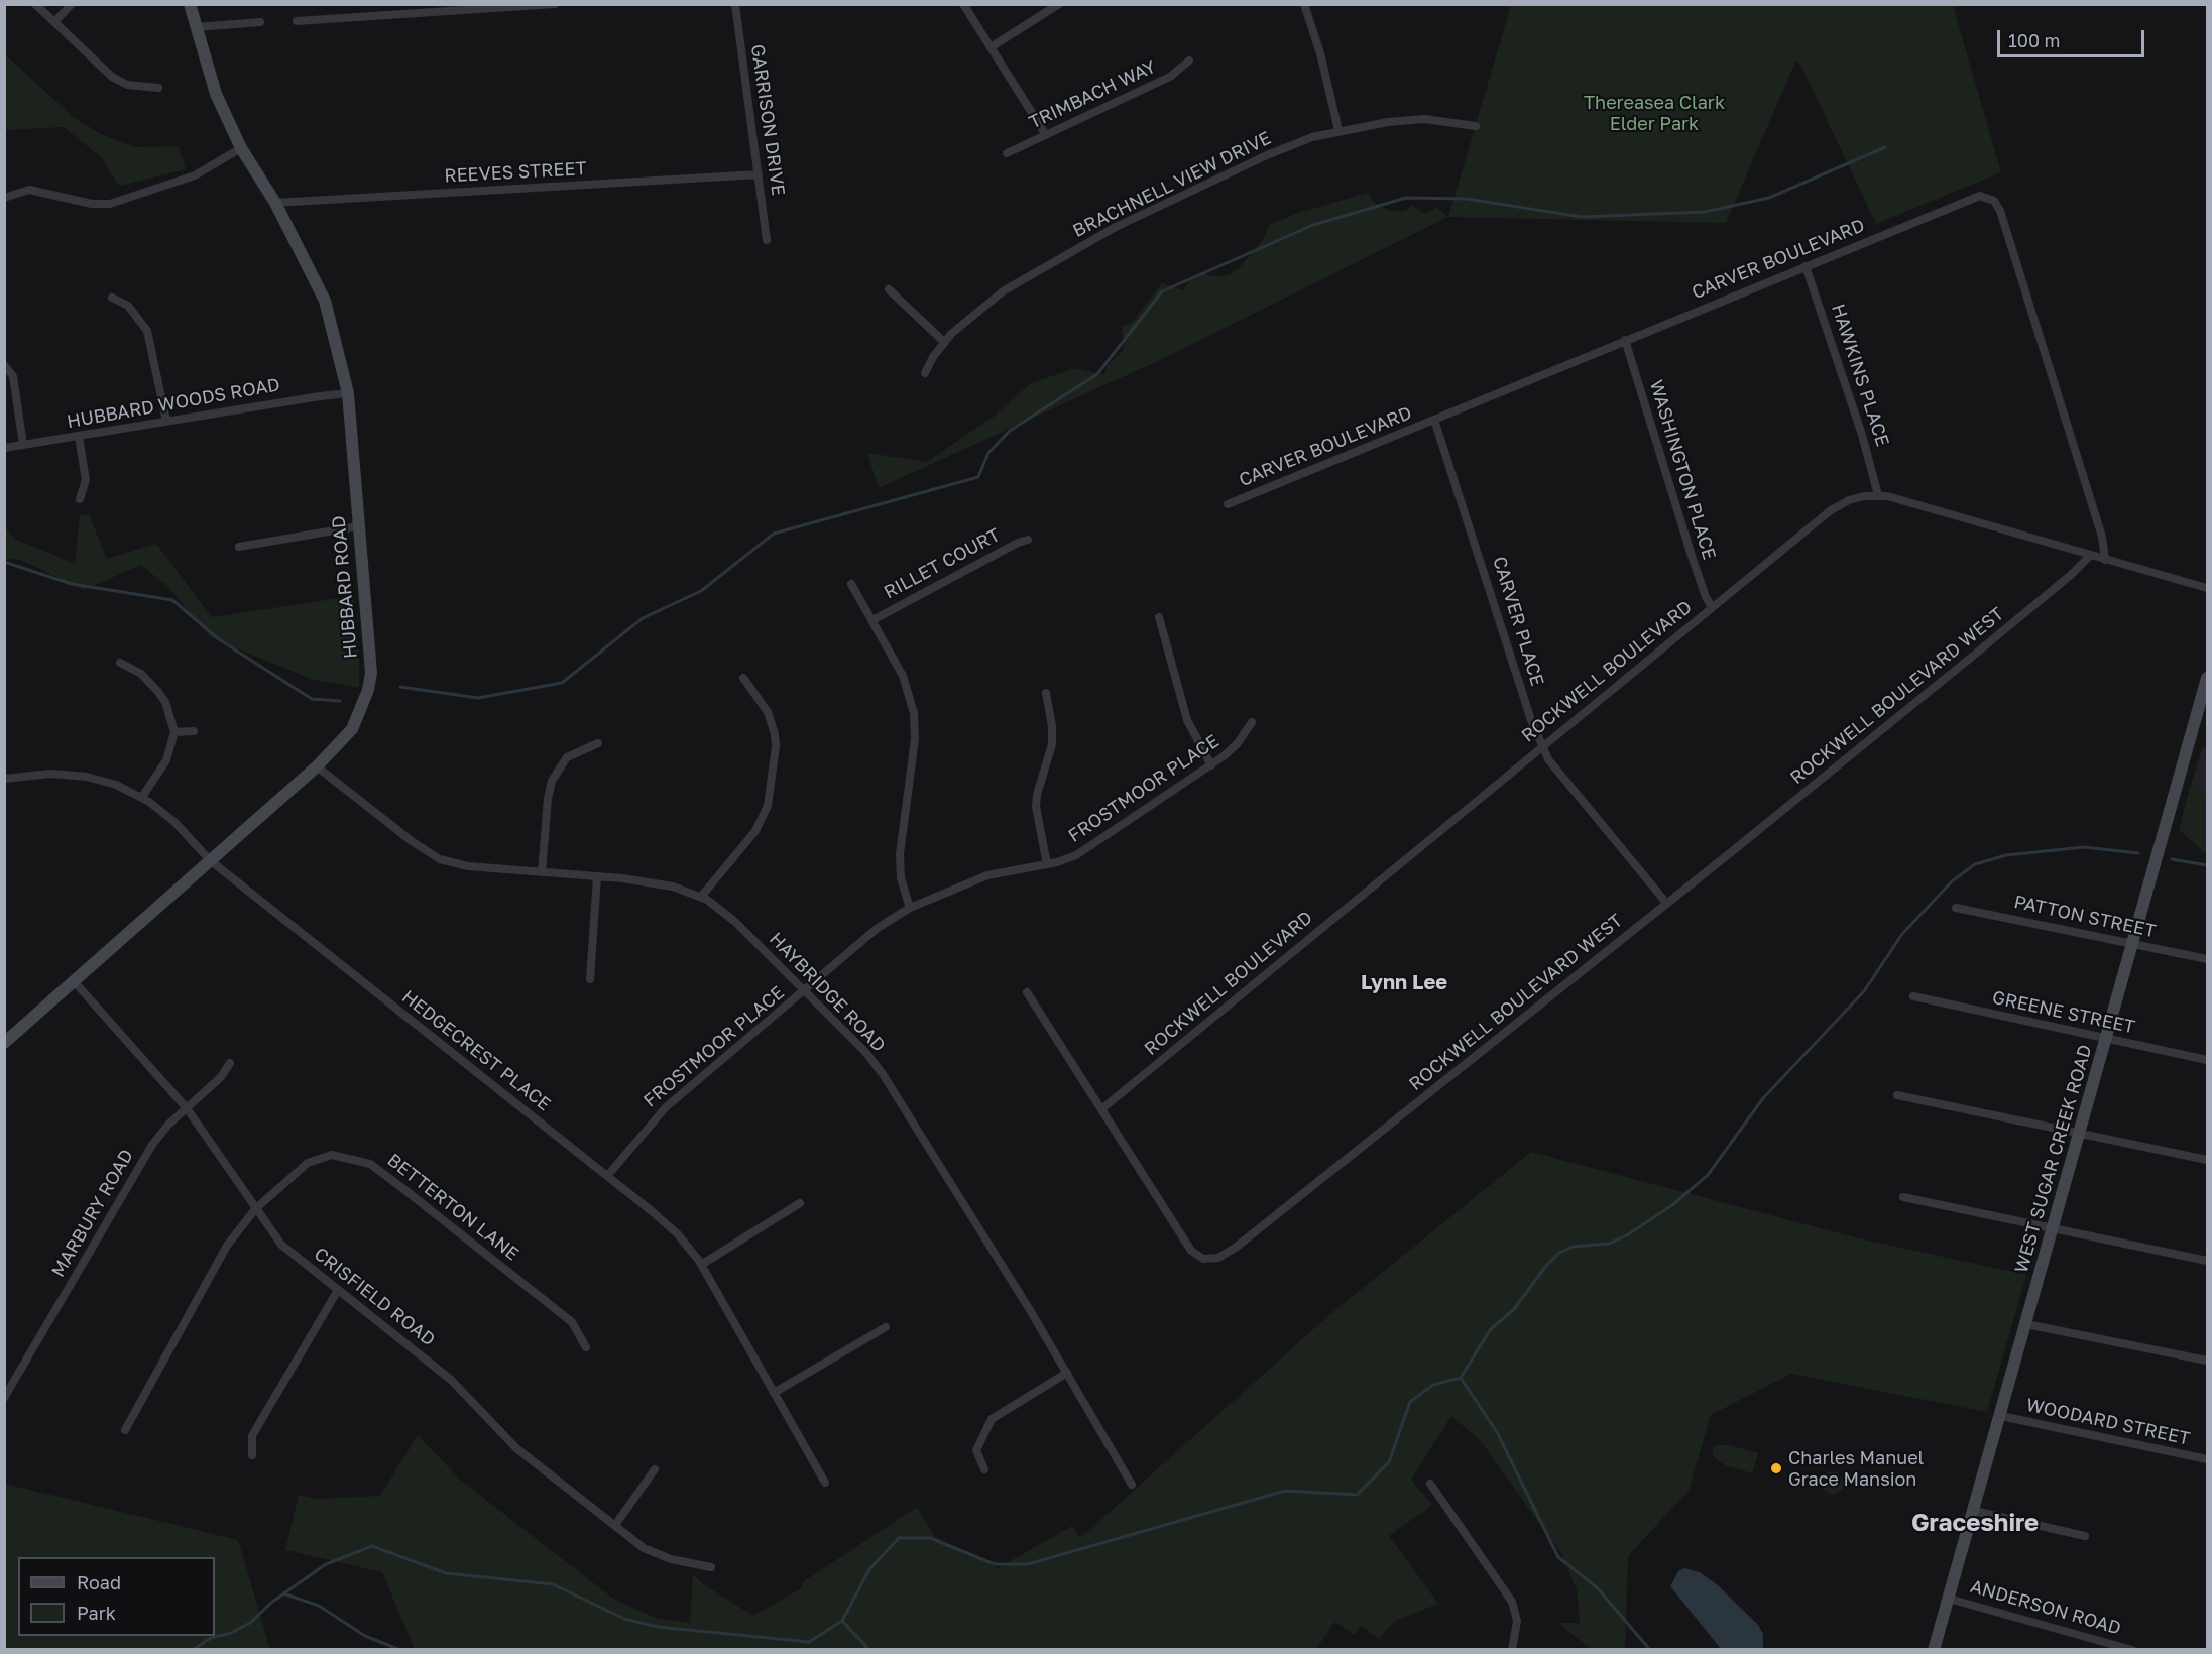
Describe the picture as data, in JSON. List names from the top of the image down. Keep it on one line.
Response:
{"streets":{"main road":["HUBBARD ROAD","WEST SUGAR CREEK ROAD"],"street":["TRIMBACH WAY","GARRISON DRIVE","REEVES STREET","BRACHNELL VIEW DRIVE","CARVER BOULEVARD","HAWKINS PLACE","HUBBARD WOODS ROAD","WASHINGTON PLACE","RILLET COURT","CARVER PLACE","ROCKWELL BOULEVARD","ROCKWELL BOULEVARD WEST","FROSTMOOR PLACE","PATTON STREET","HAYBRIDGE ROAD","GREENE STREET","HEDGECREST PLACE","BETTERTON LANE","MARBURY ROAD","CRISFIELD ROAD","WOODARD STREET","ANDERSON ROAD"]},"crossings":[["GARRISON DRIVE","REEVES STREET"],["REEVES STREET","HUBBARD ROAD"],["CARVER BOULEVARD","HAWKINS PLACE"],["CARVER BOULEVARD","WASHINGTON PLACE"],["CARVER BOULEVARD","CARVER PLACE"],["CARVER BOULEVARD","ROCKWELL BOULEVARD"],["HAWKINS PLACE","ROCKWELL BOULEVARD"],["HUBBARD WOODS ROAD","HUBBARD ROAD"],["WASHINGTON PLACE","ROCKWELL BOULEVARD"],["HUBBARD ROAD","HAYBRIDGE ROAD"],["HUBBARD ROAD","HEDGECREST PLACE"],["HUBBARD ROAD","CRISFIELD ROAD"],["CARVER PLACE","ROCKWELL BOULEVARD"],["CARVER PLACE","ROCKWELL BOULEVARD WEST"],["ROCKWELL BOULEVARD","ROCKWELL BOULEVARD WEST"],["FROSTMOOR PLACE","HAYBRIDGE ROAD"],["FROSTMOOR PLACE","HEDGECREST PLACE"],["PATTON STREET","WEST SUGAR CREEK ROAD"],["GREENE STREET","WEST SUGAR CREEK ROAD"],["WEST SUGAR CREEK ROAD","WOODARD STREET"],["WEST SUGAR CREEK ROAD","ANDERSON ROAD"],["BETTERTON LANE","CRISFIELD ROAD"],["MARBURY ROAD","CRISFIELD ROAD"]],"districts":["Lynn Lee","Graceshire"],"parks":["Thereasea Clark Elder Park"],"places":["Charles Manuel Grace Mansion"],"legend":["Road","Park"],"scale_bar":"100 m"}
